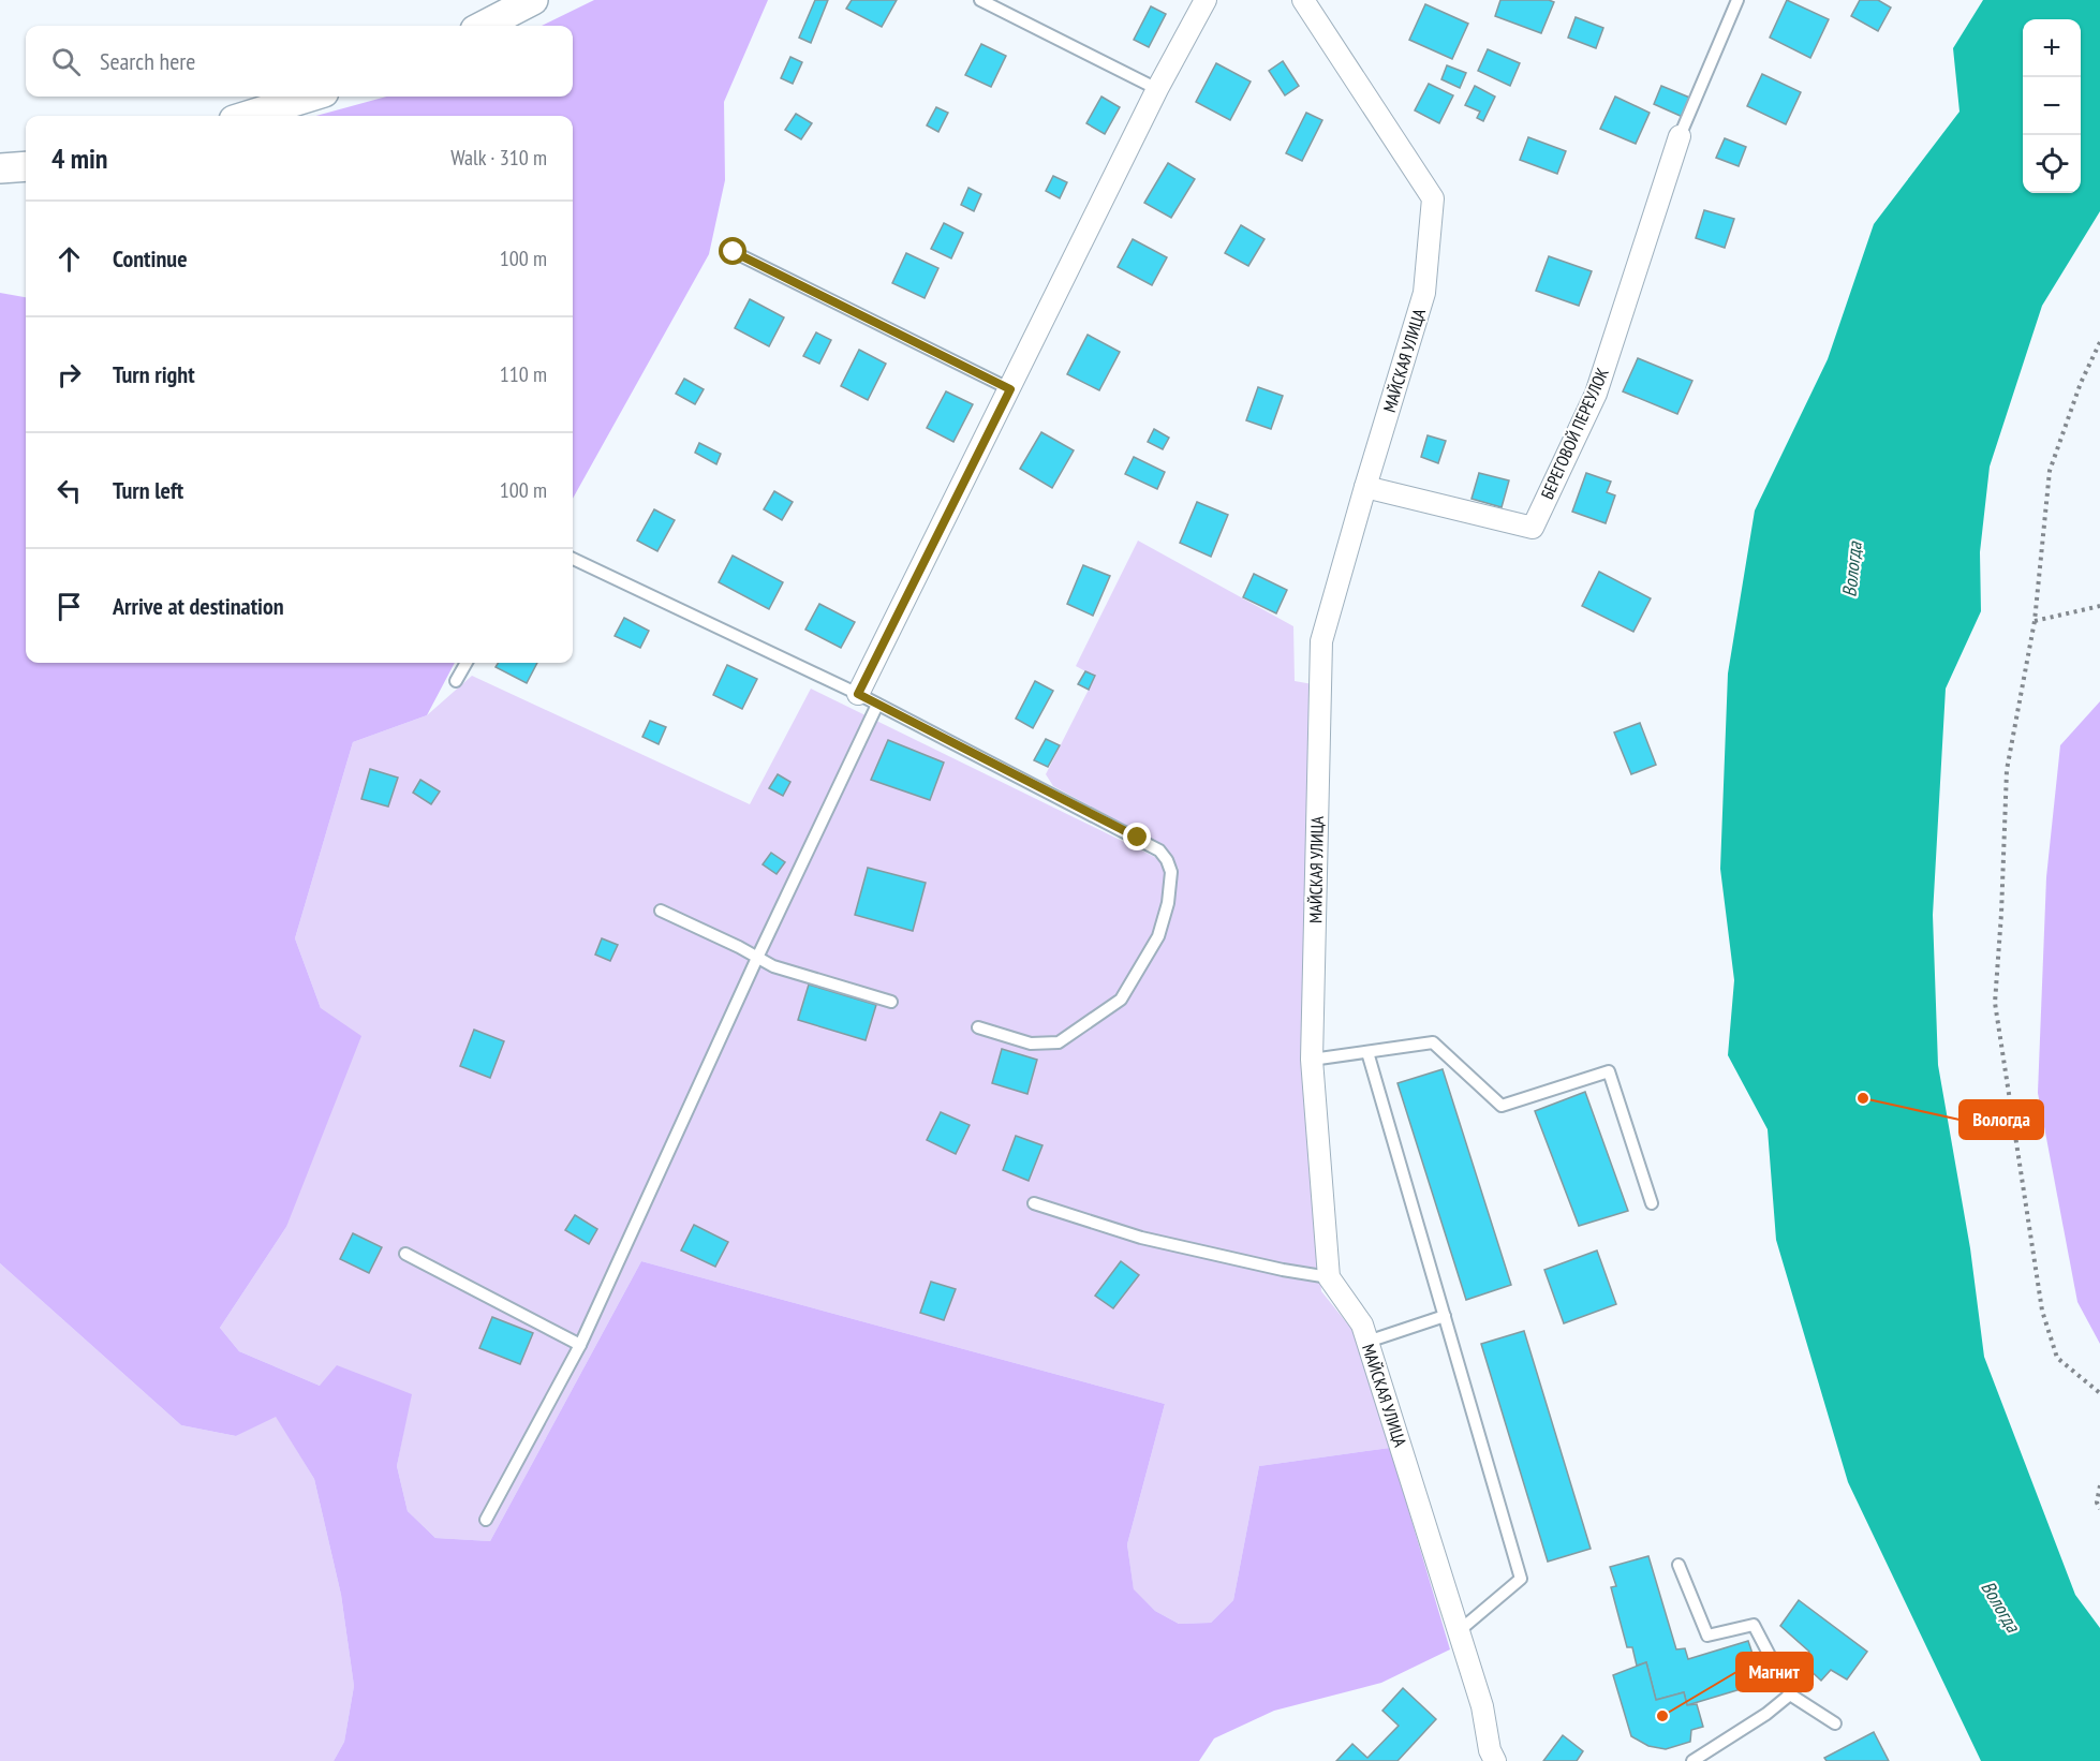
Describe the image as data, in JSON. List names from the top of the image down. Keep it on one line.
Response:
{"streets":{"street":["МАЙСКАЯ УЛИЦА","БЕРЕГОВОЙ ПЕРЕУЛОК"]},"crossings":[["МАЙСКАЯ УЛИЦА","БЕРЕГОВОЙ ПЕРЕУЛОК"]],"water":["Вологда"],"places":["Вологда","Магнит"],"page":{"map_buttons":["+","−"],"search":"Search here","heading":["4 min","Walk · 310 m"],"list":[["Continue","100 m"],["Turn right","110 m"],["Turn left","100 m"],"Arrive at destination"]}}
